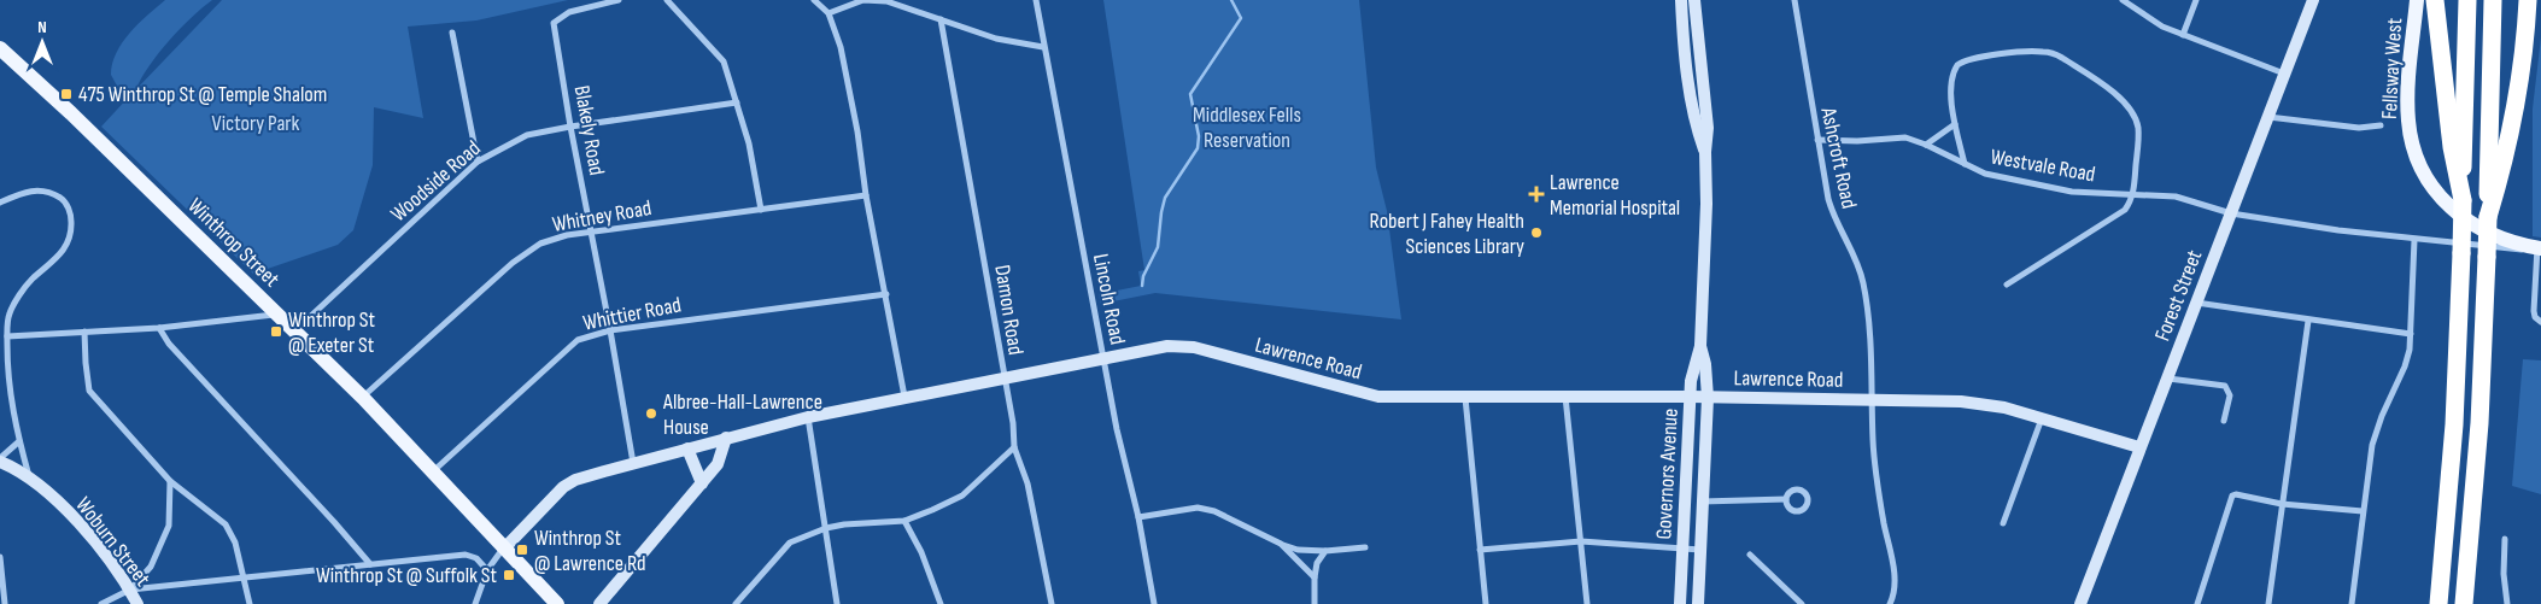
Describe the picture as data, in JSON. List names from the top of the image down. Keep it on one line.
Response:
{"streets":{"main road":["Fellsway West","Winthrop Street"],"street":["Blakely Road","Ashcroft Road","Westvale Road","Woodside Road","Whitney Road","Forest Street","Lincoln Road","Damon Road","Whittier Road","Lawrence Road","Governors Avenue","Woburn Street"]},"crossings":[["Fellsway West","Westvale Road"],["Blakely Road","Woodside Road"],["Blakely Road","Whitney Road"],["Blakely Road","Whittier Road"],["Blakely Road","Lawrence Road"],["Ashcroft Road","Westvale Road"],["Ashcroft Road","Lawrence Road"],["Westvale Road","Forest Street"],["Woodside Road","Winthrop Street"],["Whitney Road","Winthrop Street"],["Winthrop Street","Whittier Road"],["Winthrop Street","Lawrence Road"],["Forest Street","Lawrence Road"],["Lincoln Road","Lawrence Road"],["Damon Road","Lawrence Road"],["Lawrence Road","Governors Avenue"]],"parks":["Middlesex Fells Reservation","Victory Park"],"places":{"transit":["475 Winthrop St @ Temple Shalom","Winthrop St @ Exeter St","Winthrop St @ Lawrence Rd","Winthrop St @ Suffolk St"],"health":["Lawrence Memorial Hospital"],"other":["Robert J Fahey Health Sciences Library","Albree-Hall-Lawrence House"]},"north":"top"}
